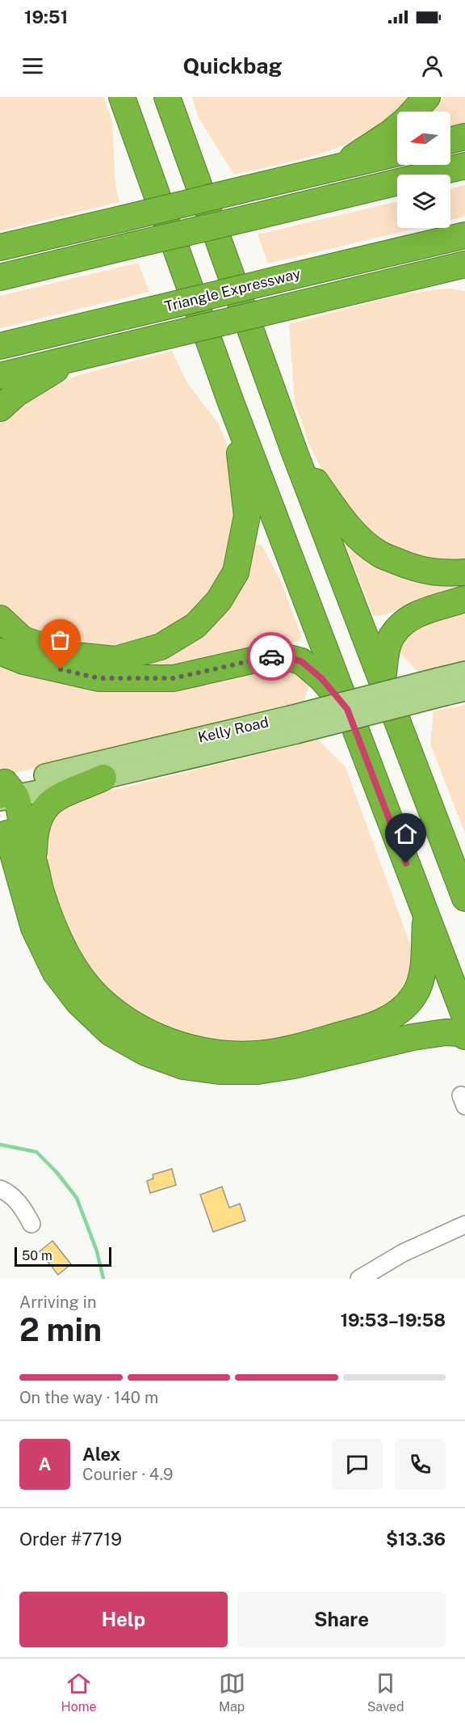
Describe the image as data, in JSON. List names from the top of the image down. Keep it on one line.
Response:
{"streets":{"highway":["Triangle Expressway"],"main road":["Kelly Road"]},"scale_bar":"50 m","north":"left","page":{"status":"19:51","header":"Quickbag","scale":"50 m","heading":["2 min","Arriving in","19:53–19:58"],"panel":["Alex","Courier · 4.9","Order #7719","$13.36"],"bar":"On the way · 140 m","round":"A","buttons":["Help","Share"],"tabs":["Home","Map","Saved"]}}
